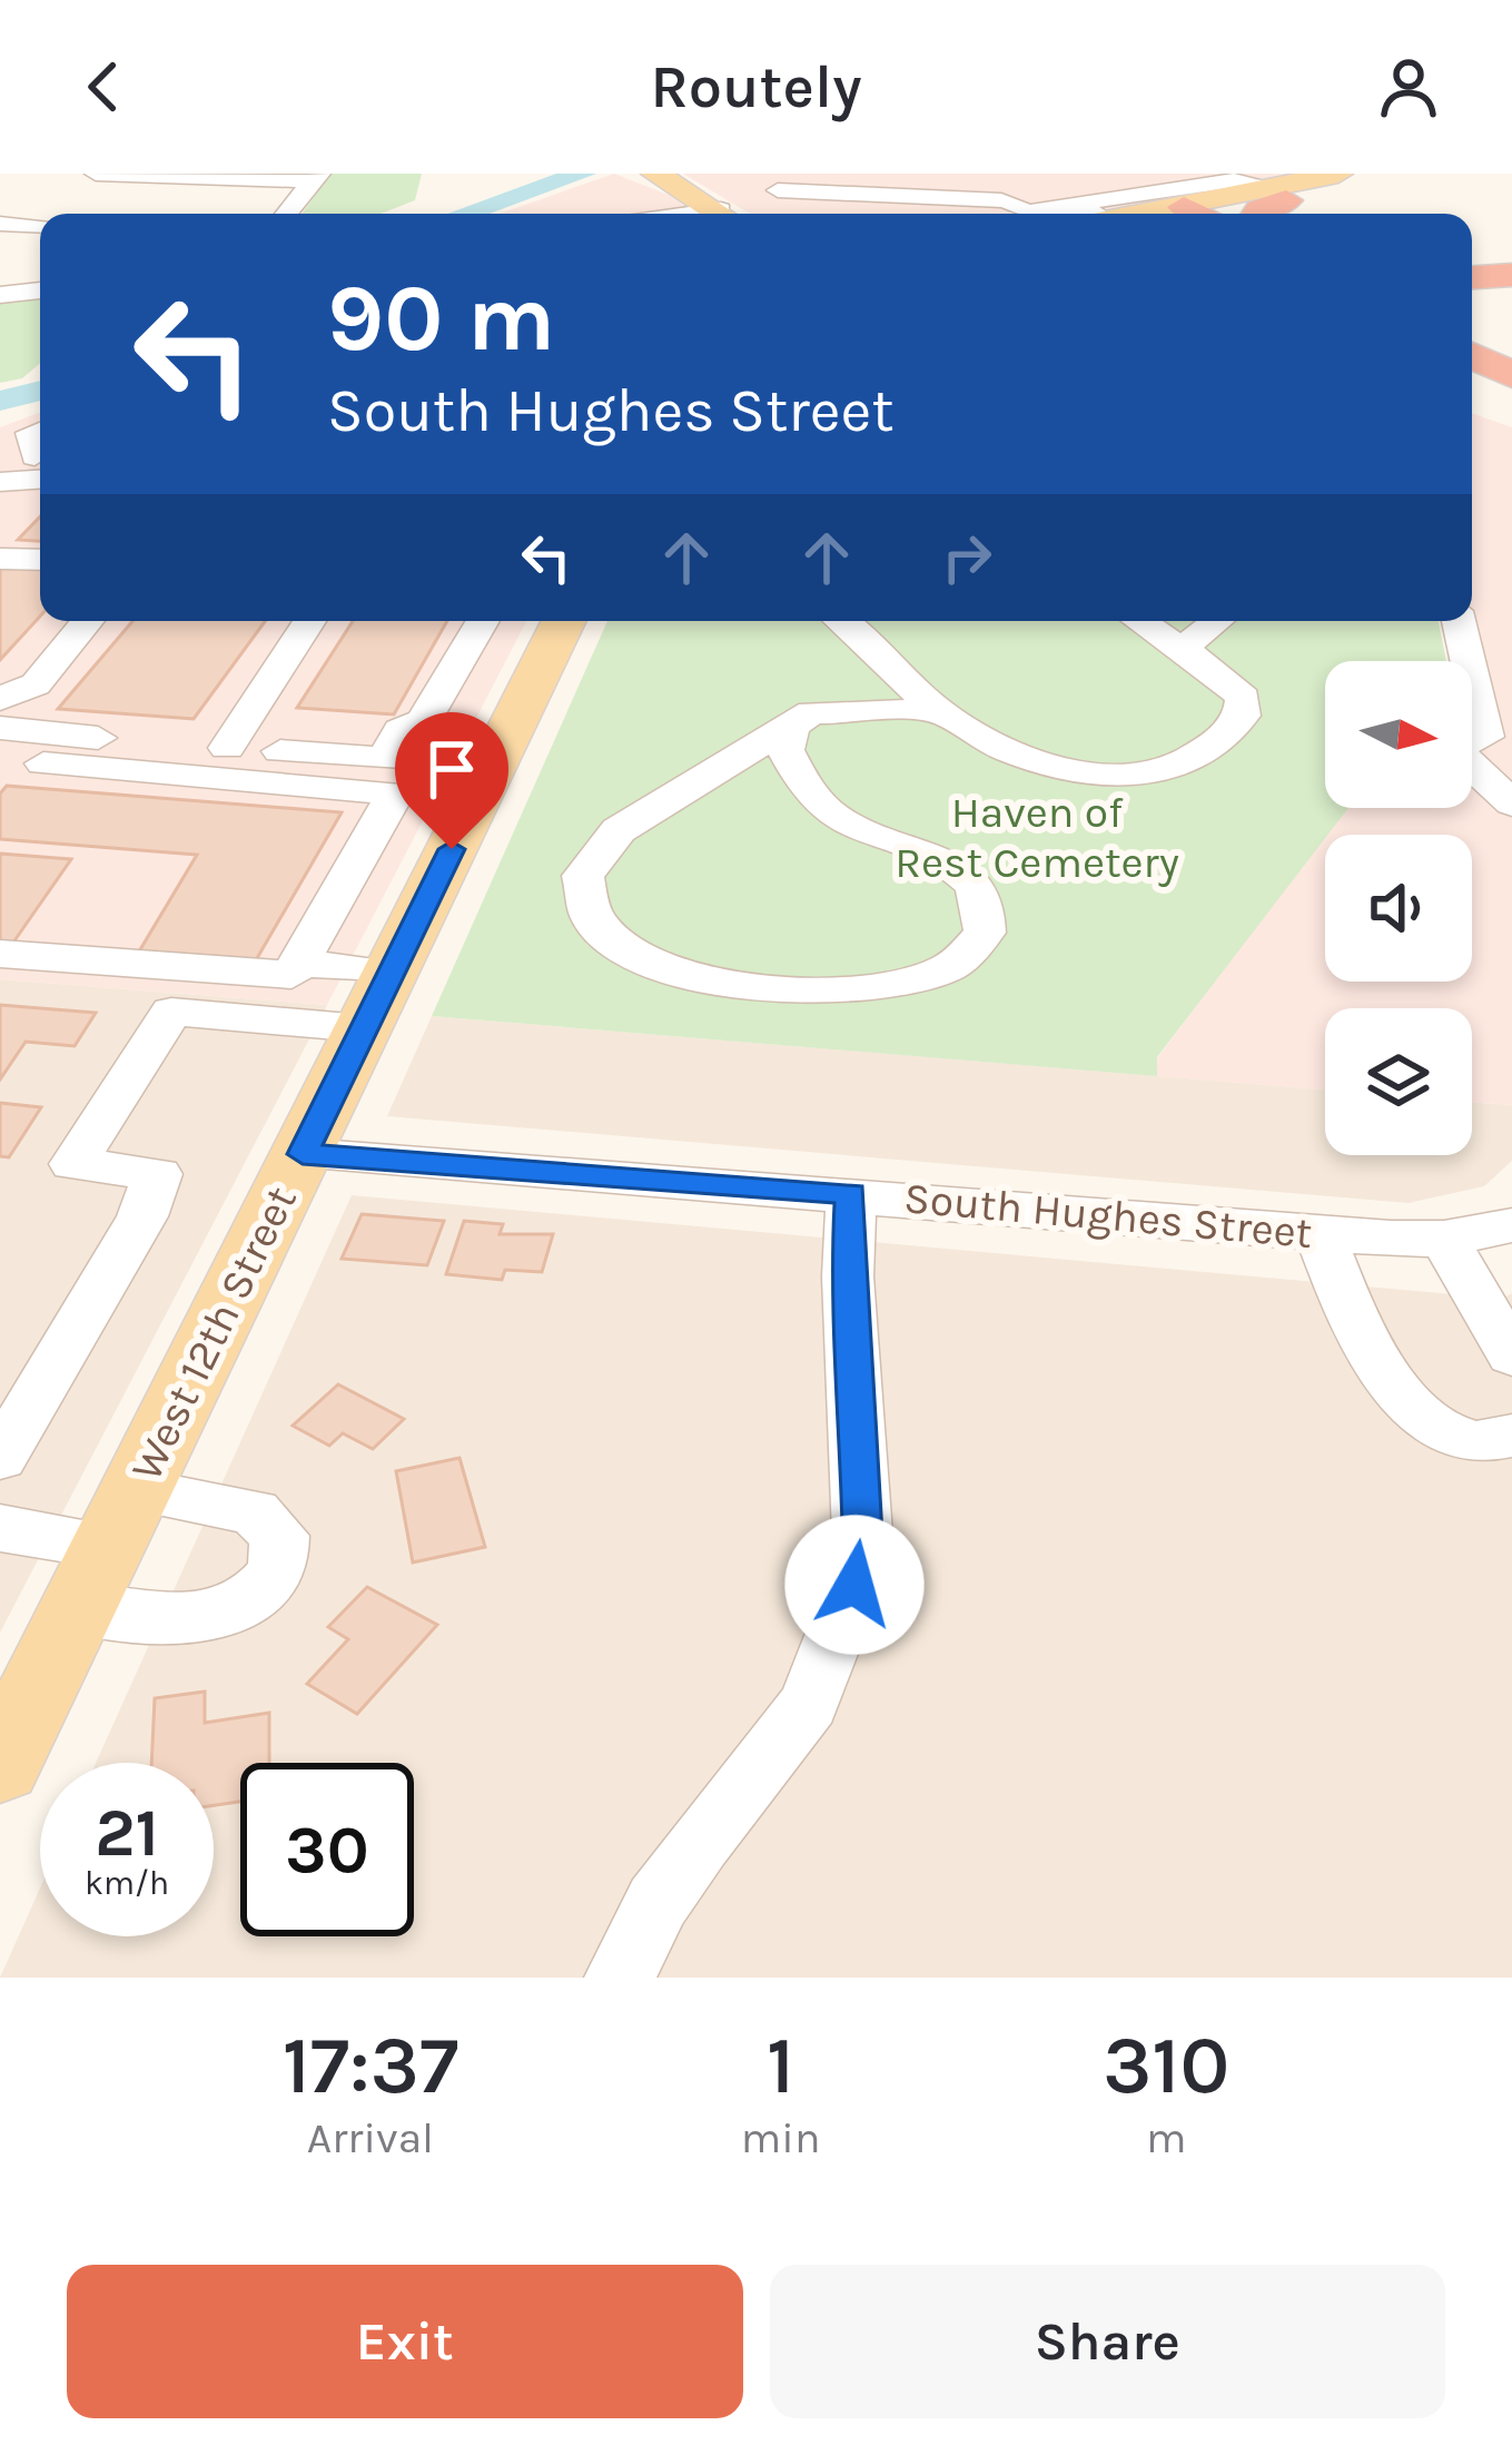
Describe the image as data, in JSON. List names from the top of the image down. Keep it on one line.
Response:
{"streets":{"main road":["West 12th Street"],"street":["South Hughes Street"]},"crossings":[["South Hughes Street","West 12th Street"]],"parks":["Haven of Rest Cemetery"],"north":"right","page":{"header":"Routely","turn":["90 m","South Hughes Street"],"speed":"21 km/h","limit":"30","eta":["17:37","Arrival","1","min","310","m"],"buttons":["Exit","Share"]}}
